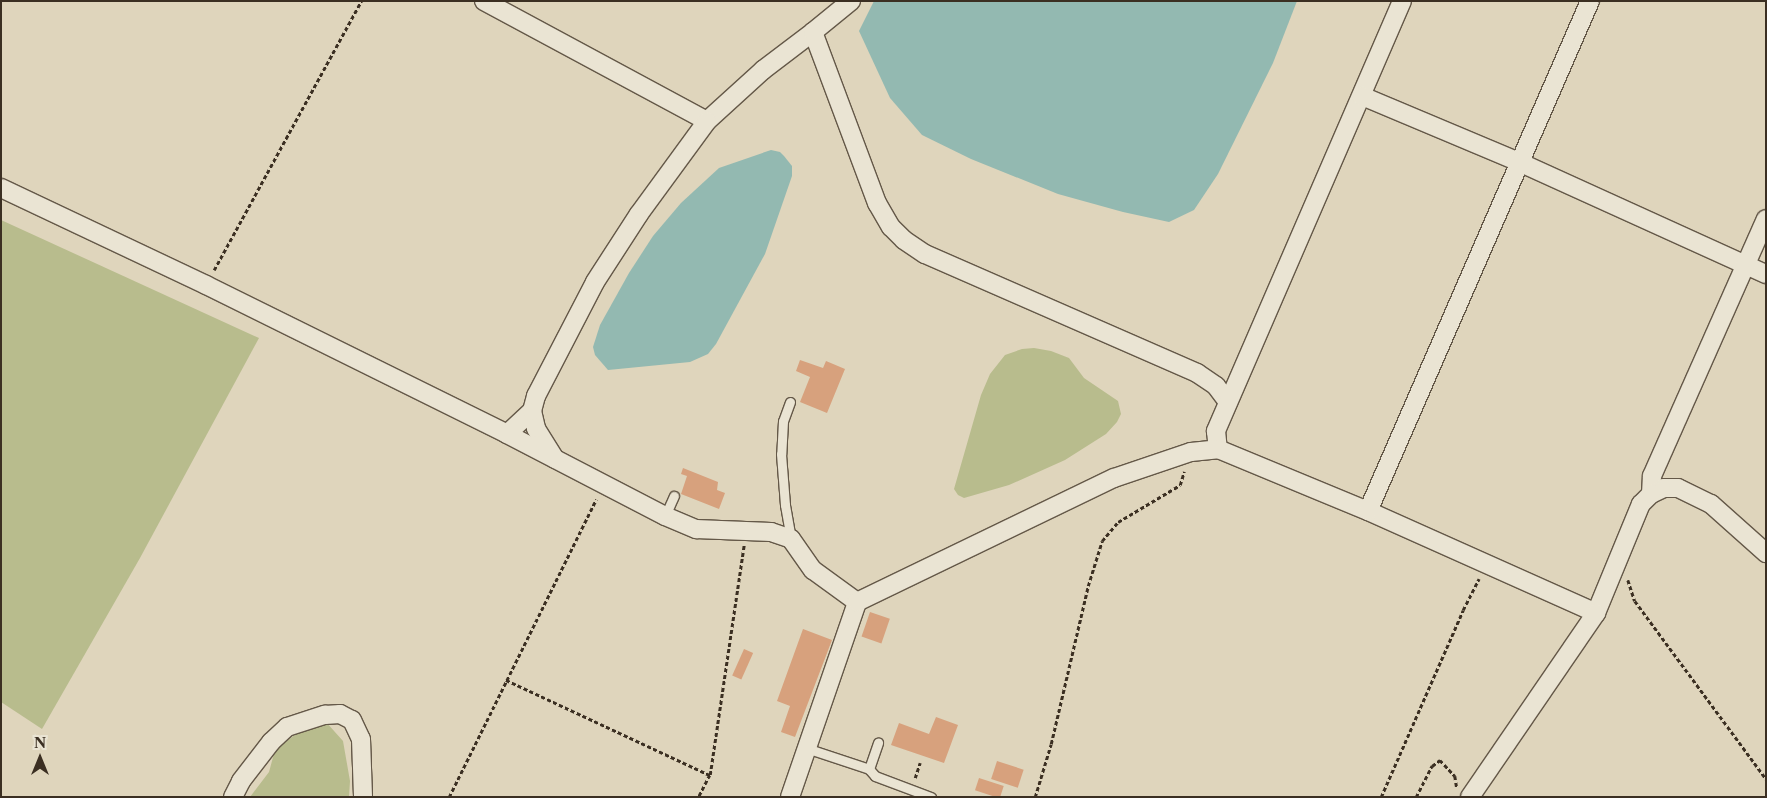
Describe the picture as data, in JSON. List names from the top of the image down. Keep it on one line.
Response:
{"north":"top"}
